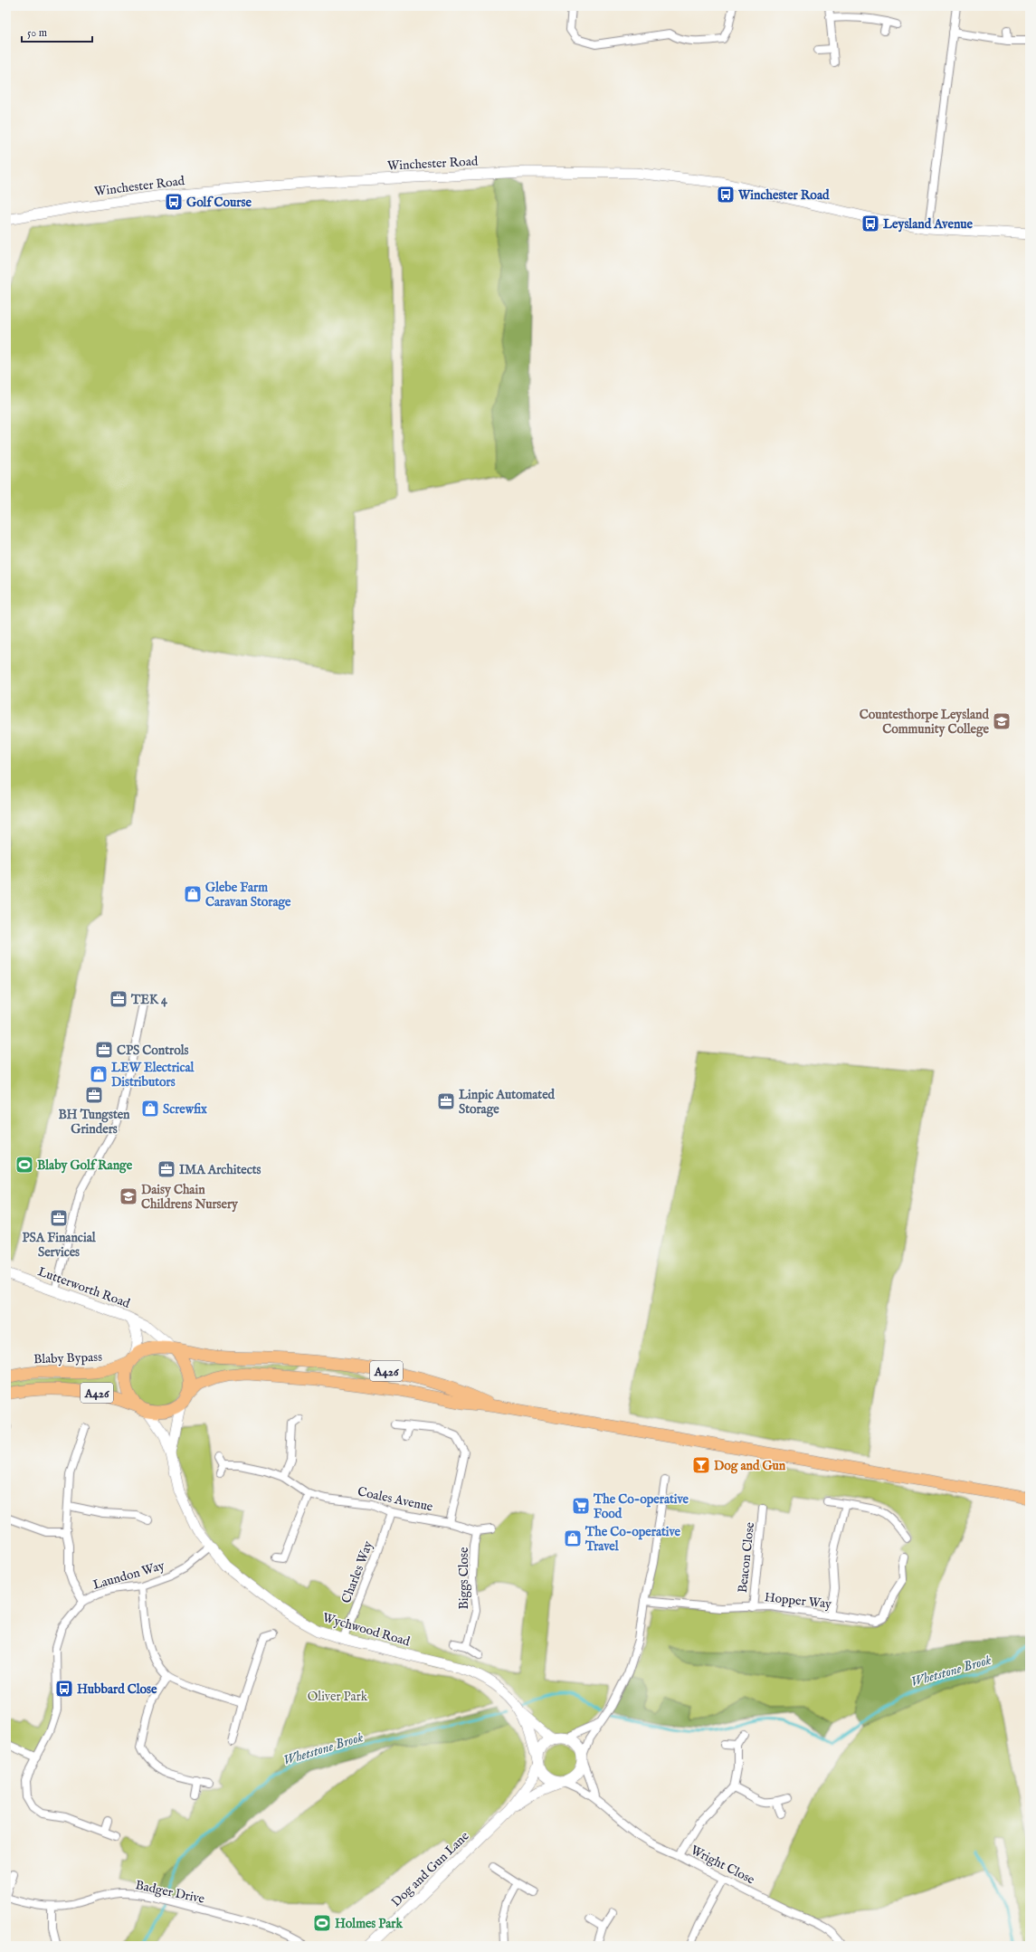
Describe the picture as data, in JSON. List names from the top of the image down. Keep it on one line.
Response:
{"streets":{"main road":["Blaby Bypass","A426"],"street":["Winchester Road","Lutterworth Road","Coales Avenue","Beacon Close","Charles Way","Laundon Way","Biggs Close","Hopper Way","Wychwood Road","Wright Close","Dog and Gun Lane","Badger Drive"]},"crossings":[["Lutterworth Road","Blaby Bypass"],["Lutterworth Road","A426"],["Lutterworth Road","Wychwood Road"],["Blaby Bypass","A426"],["Blaby Bypass","Wychwood Road"],["A426","Wychwood Road"],["Coales Avenue","Charles Way"],["Coales Avenue","Biggs Close"],["Beacon Close","Hopper Way"],["Charles Way","Wychwood Road"],["Laundon Way","Wychwood Road"],["Wychwood Road","Wright Close"],["Wychwood Road","Dog and Gun Lane"],["Wright Close","Dog and Gun Lane"]],"water":["Whetstone Brook"],"parks":["Oliver Park"],"places":{"bus stop":["Winchester Road","Golf Course","Leysland Avenue","Hubbard Close"],"school or university":["Countesthorpe Leysland Community College","Daisy Chain Childrens Nursery"],"shop":["Glebe Farm Caravan Storage","LEW Electrical Distributors","Screwfix","The Co-operative Travel"],"office":["TEK 4","CPS Controls","BH Tungsten Grinders","Linpic Automated Storage","IMA Architects","PSA Financial Services"],"sports":["Blaby Golf Range","Holmes Park"],"bar":["Dog and Gun"],"supermarket":["The Co-operative Food"]},"scale_bar":"50 m"}
